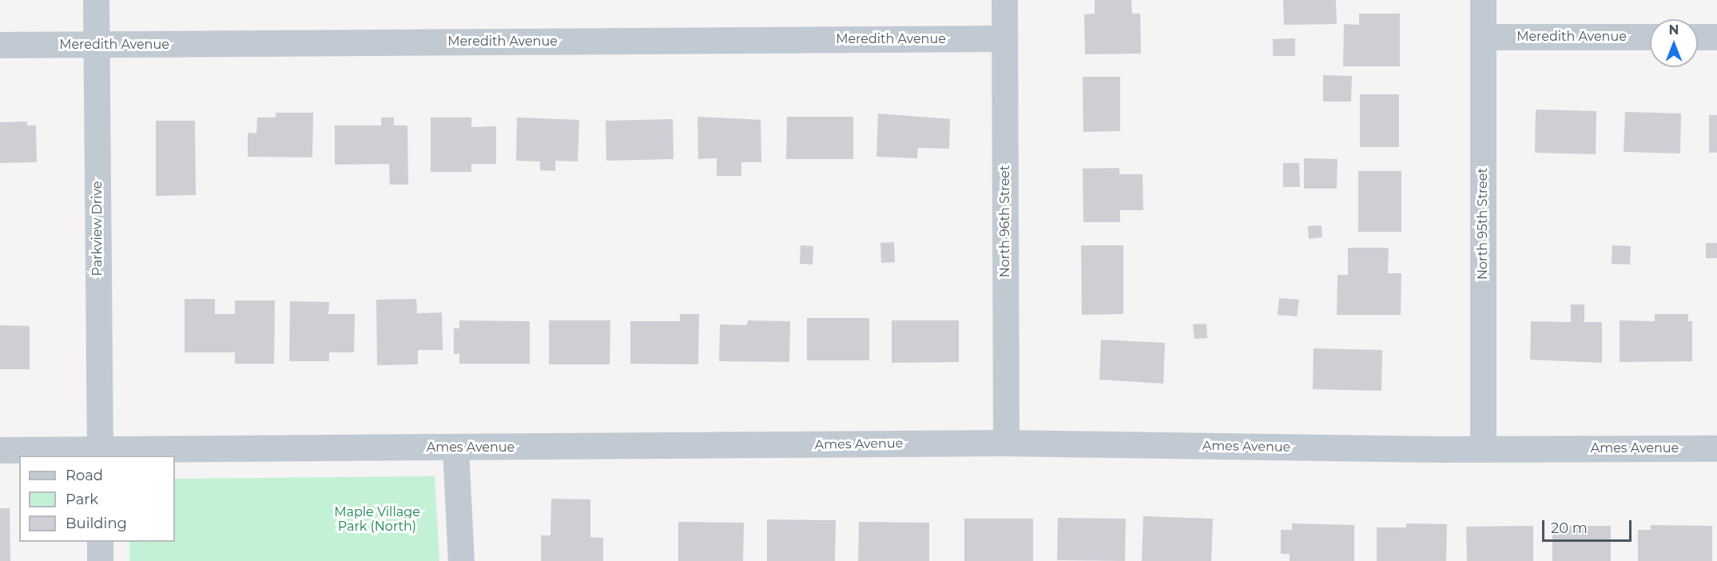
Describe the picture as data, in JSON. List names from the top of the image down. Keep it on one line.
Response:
{"streets":{"street":["Meredith Avenue","North 96th Street","North 95th Street","Parkview Drive","Ames Avenue"]},"crossings":[["Meredith Avenue","North 96th Street"],["Meredith Avenue","North 95th Street"],["Meredith Avenue","Parkview Drive"],["North 96th Street","Ames Avenue"],["North 95th Street","Ames Avenue"],["Parkview Drive","Ames Avenue"]],"parks":["Maple Village Park (North)"],"legend":["Road","Park","Building"],"scale_bar":"20 m","north":"top"}
